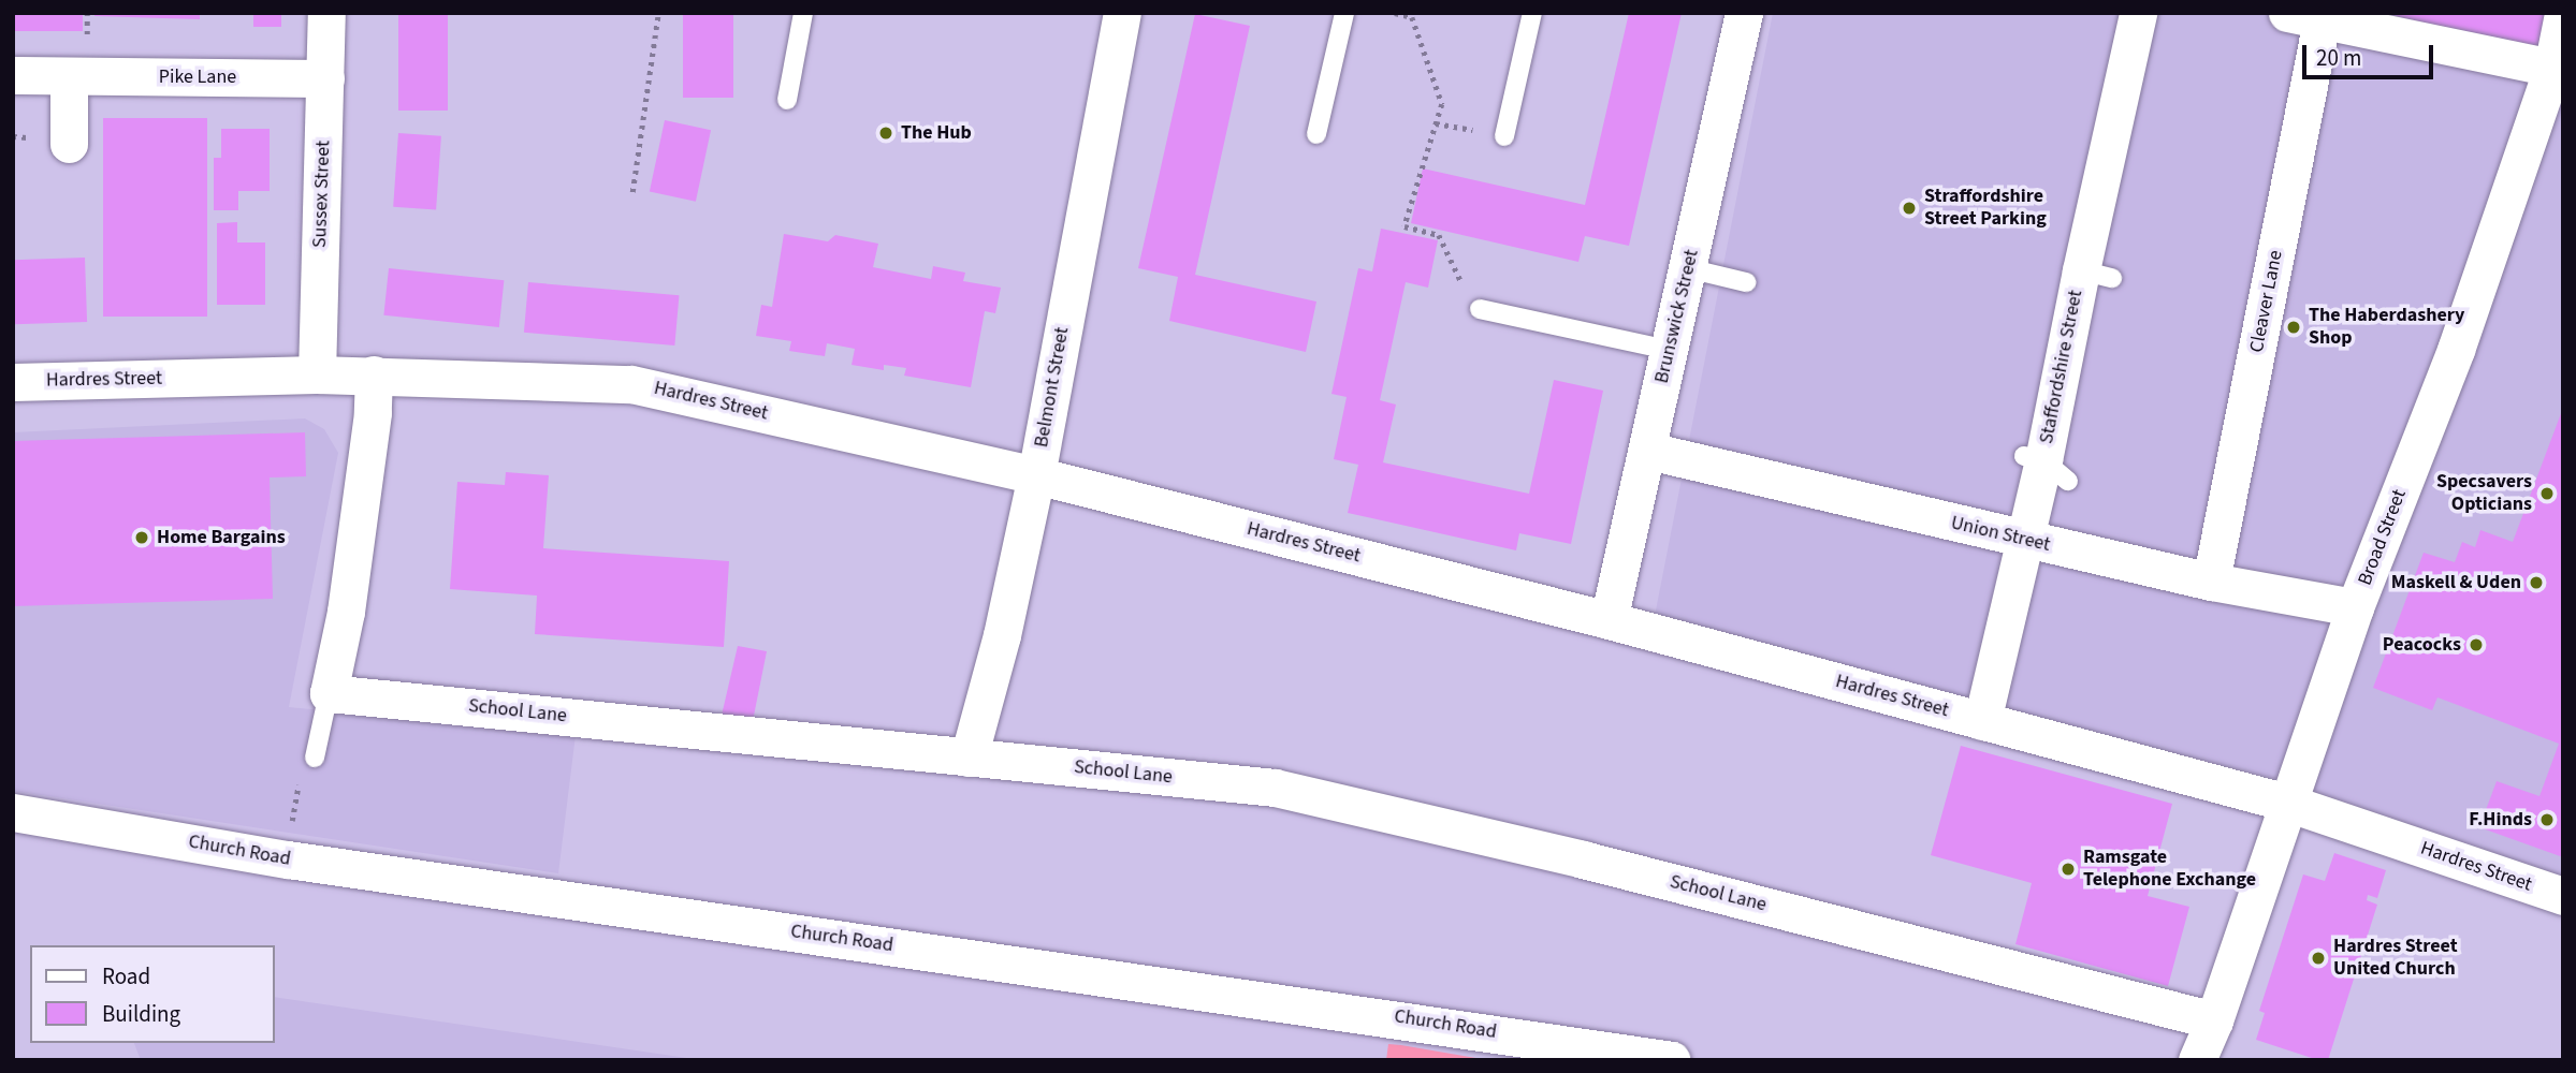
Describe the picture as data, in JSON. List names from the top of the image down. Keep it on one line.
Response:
{"streets":{"street":["Pike Lane","Sussex Street","Cleaver Lane","Brunswick Street","Staffordshire Street","Hardres Street","Belmont Street","Union Street","Broad Street","School Lane","Church Road"]},"crossings":[["Pike Lane","Sussex Street"],["Sussex Street","Hardres Street"],["Cleaver Lane","Union Street"],["Brunswick Street","Hardres Street"],["Brunswick Street","Union Street"],["Staffordshire Street","Hardres Street"],["Staffordshire Street","Union Street"],["Hardres Street","Belmont Street"],["Hardres Street","Broad Street"],["Belmont Street","School Lane"],["Union Street","Broad Street"],["Broad Street","School Lane"]],"places":["The Hub","Straffordshire Street Parking","The Haberdashery Shop","Specsavers Opticians","Home Bargains","Maskell & Uden","Peacocks","F.Hinds","Ramsgate Telephone Exchange","Hardres Street United Church"],"legend":["Road","Building"],"scale_bar":"20 m"}
